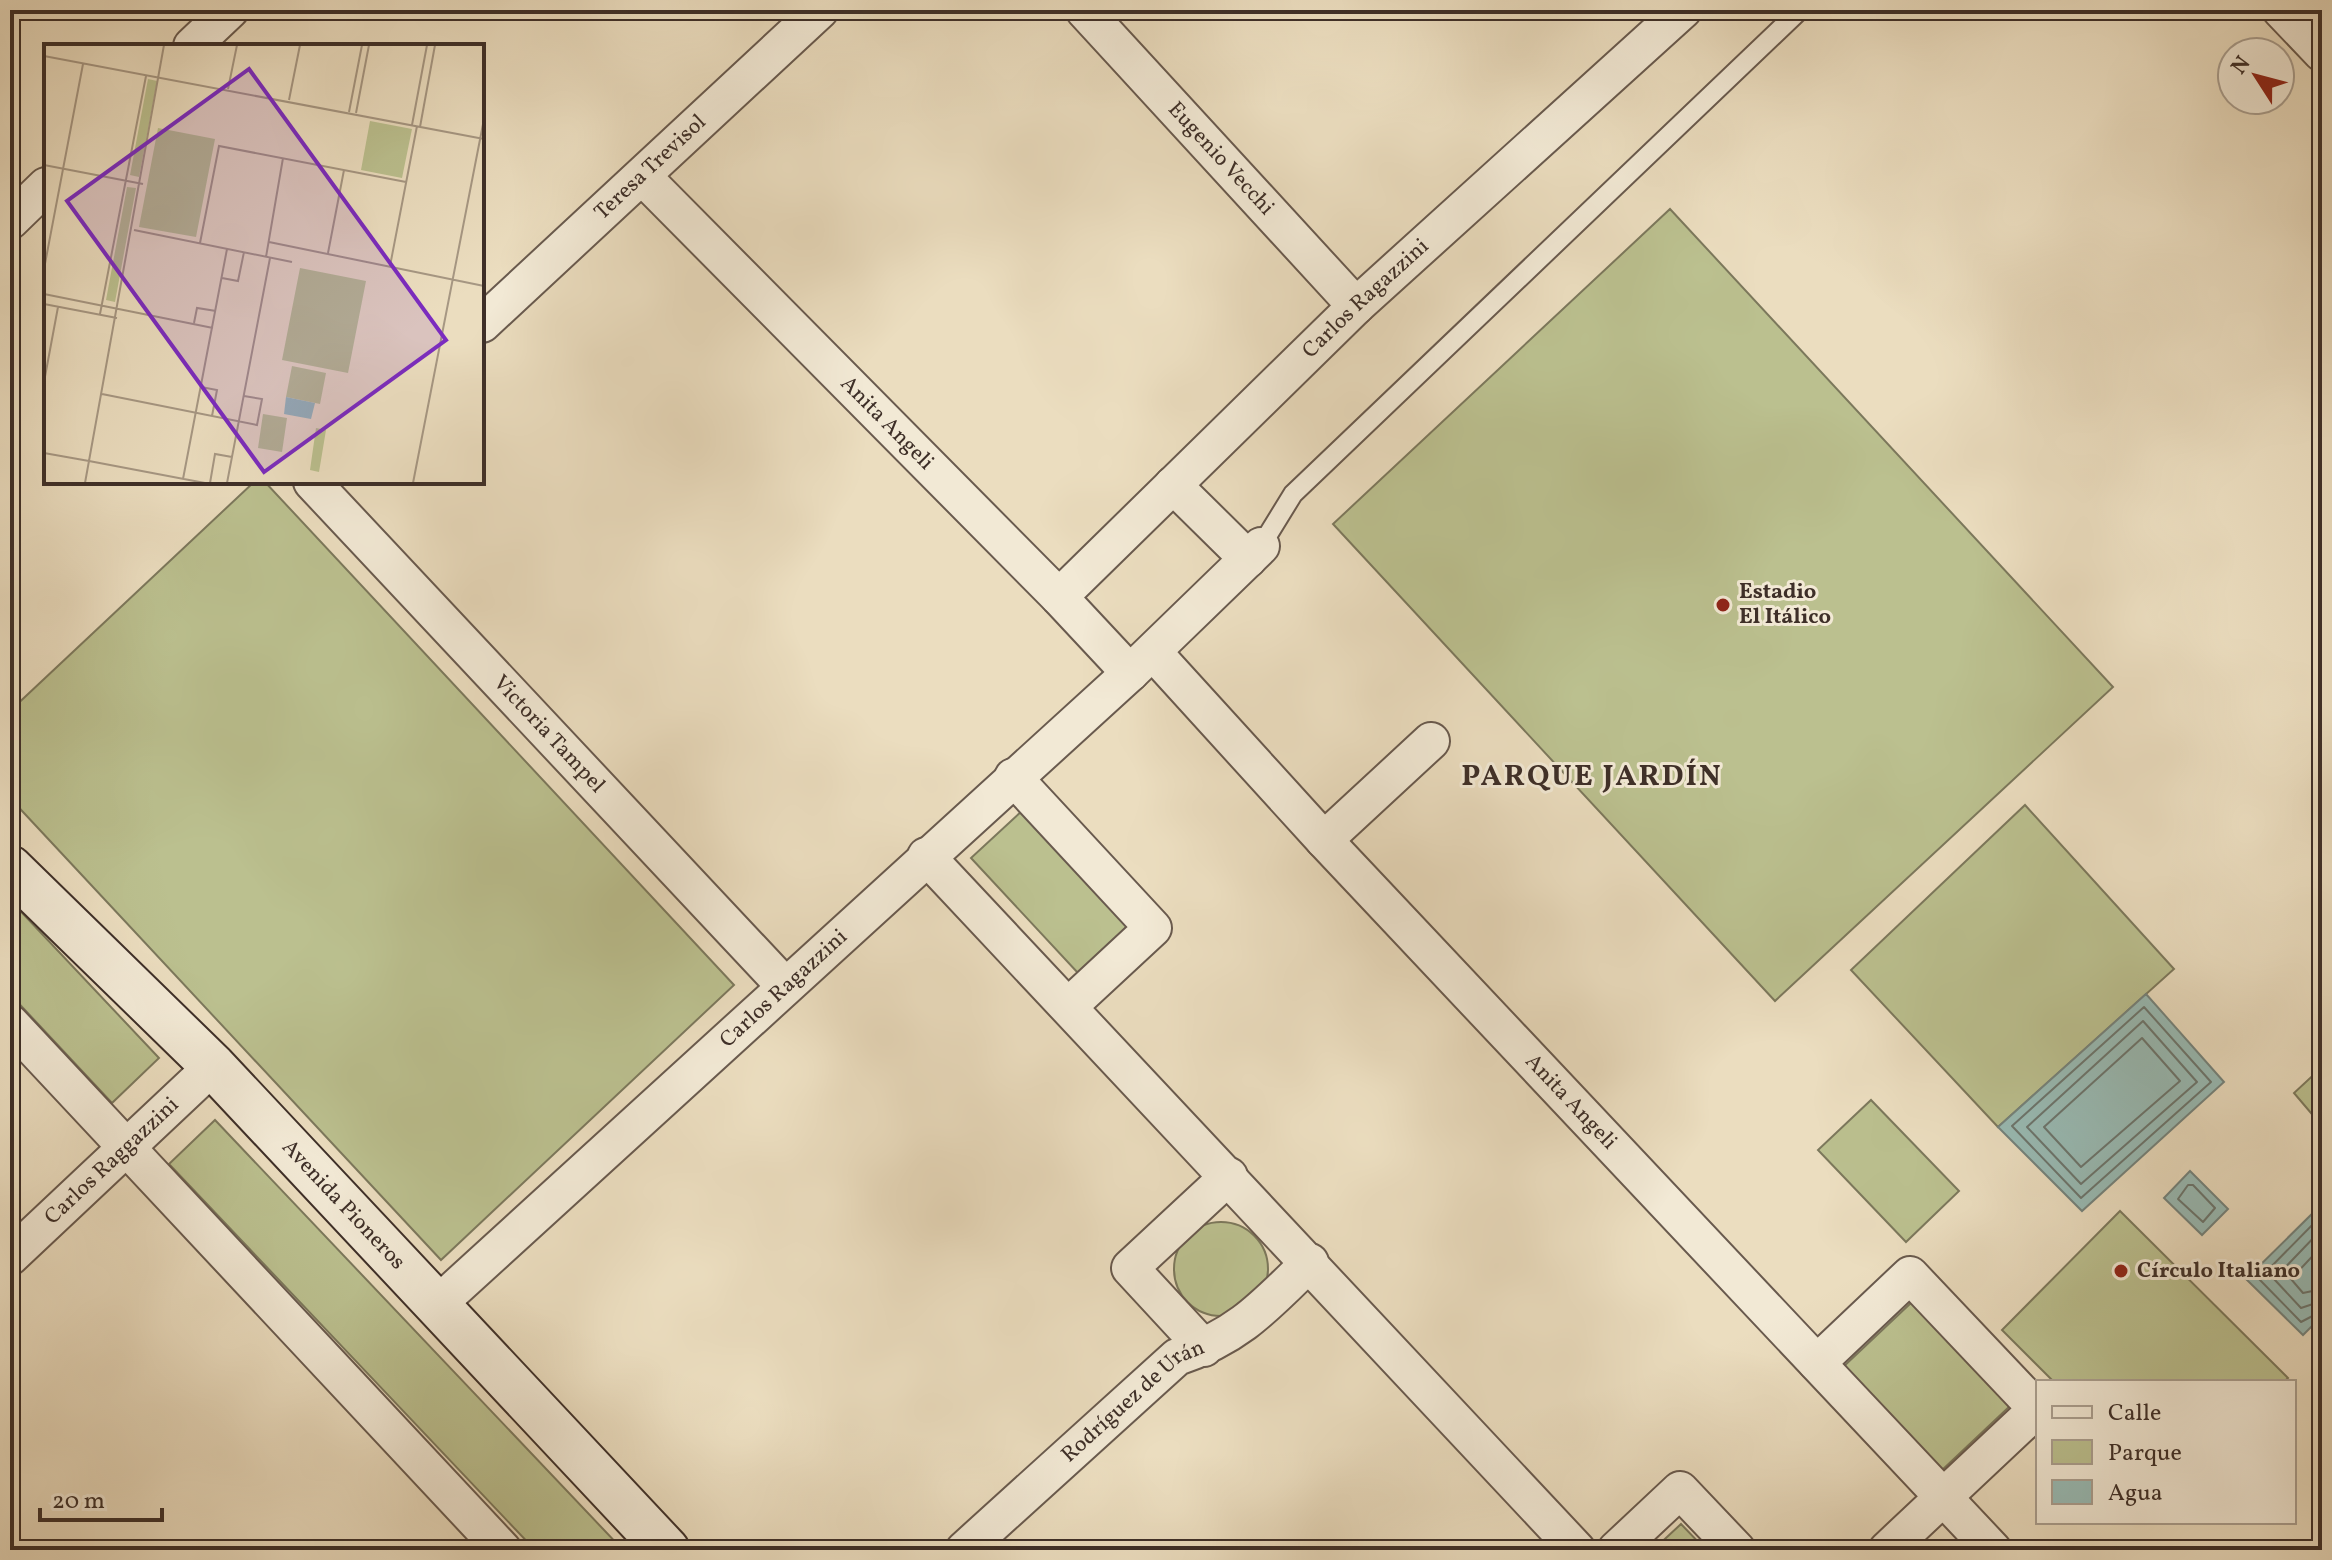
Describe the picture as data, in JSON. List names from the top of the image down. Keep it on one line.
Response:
{"streets":{"main road":["Avenida Pioneros"],"street":["Eugenio Vecchi","Teresa Trevisol","Carlos Ragazzini","Anita Angeli","Victoria Tampel","Carlos Raggazzini","Rodríguez de Urán"]},"crossings":[["Eugenio Vecchi","Carlos Ragazzini"],["Teresa Trevisol","Anita Angeli"],["Carlos Ragazzini","Anita Angeli"],["Carlos Ragazzini","Victoria Tampel"],["Carlos Ragazzini","Avenida Pioneros"],["Carlos Raggazzini","Avenida Pioneros"]],"districts":["PARQUE JARDÍN"],"places":["Estadio El Itálico","Círculo Italiano"],"legend":["Calle","Parque","Agua"],"scale_bar":"20 m","north":"top left"}
